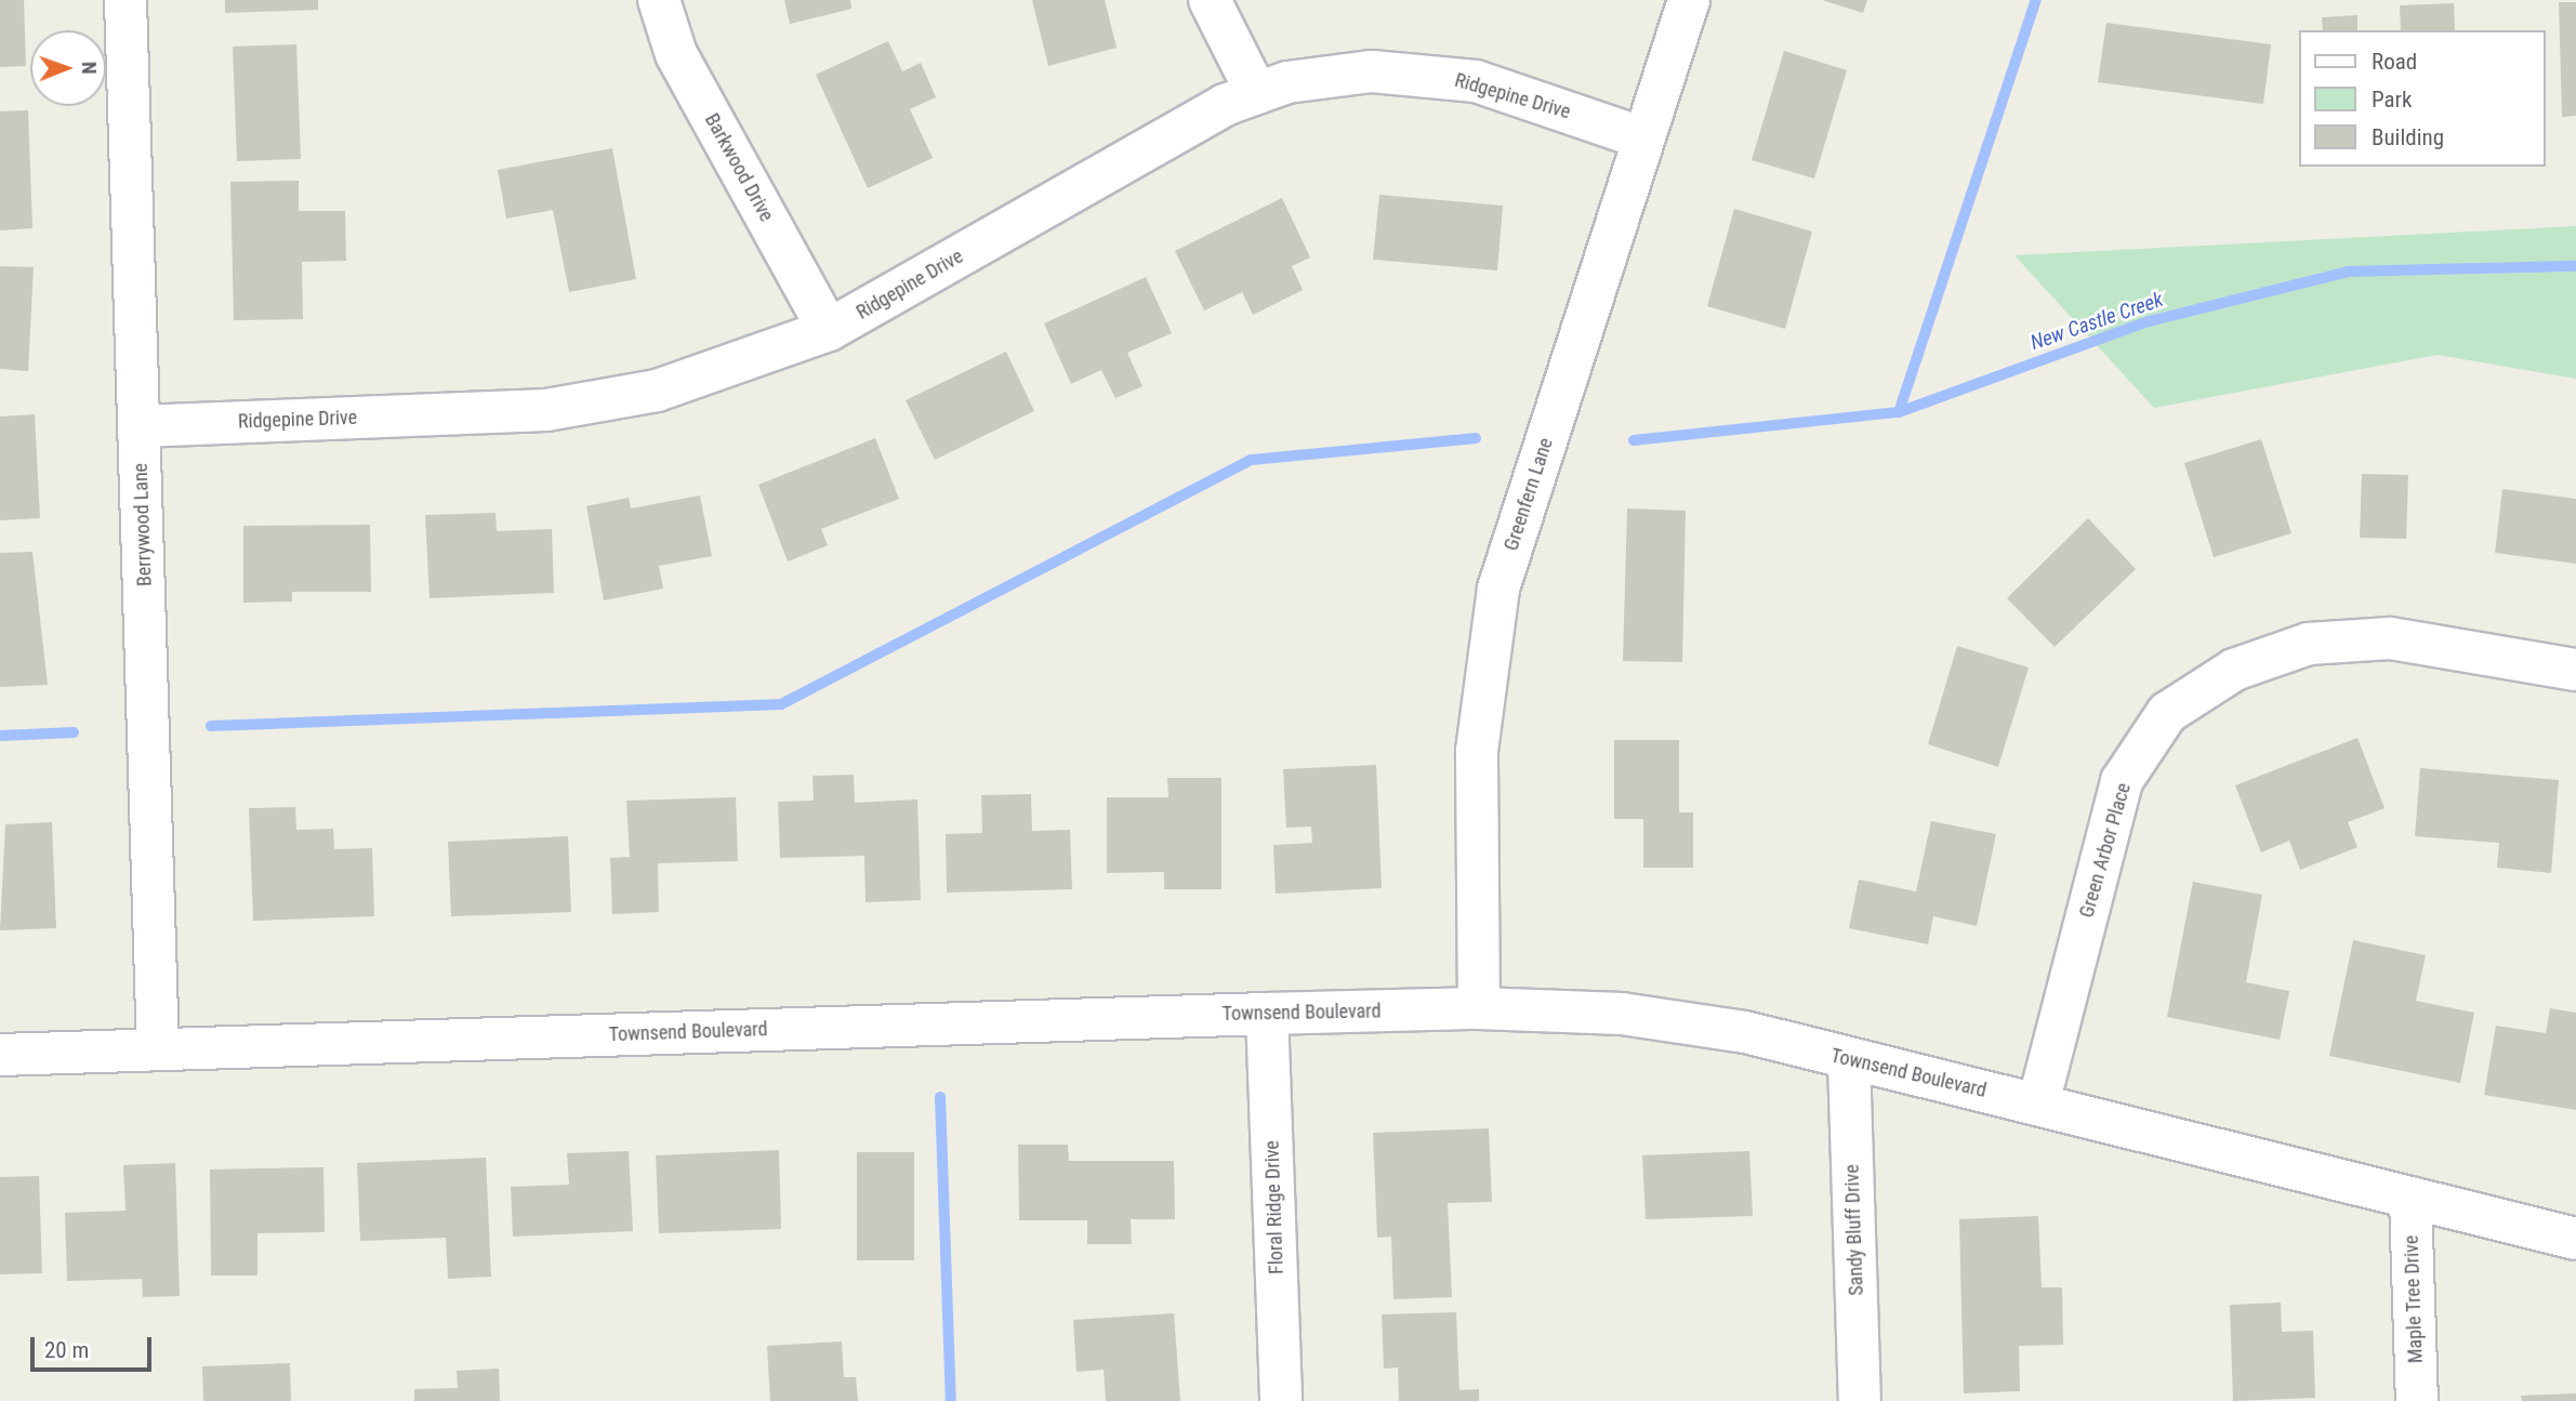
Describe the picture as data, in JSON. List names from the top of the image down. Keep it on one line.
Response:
{"streets":{"street":["Ridgepine Drive","Barkwood Drive","Greenfern Lane","Berrywood Lane","Green Arbor Place","Townsend Boulevard","Floral Ridge Drive","Sandy Bluff Drive","Maple Tree Drive"]},"crossings":[["Ridgepine Drive","Barkwood Drive"],["Ridgepine Drive","Greenfern Lane"],["Ridgepine Drive","Berrywood Lane"],["Greenfern Lane","Townsend Boulevard"],["Berrywood Lane","Townsend Boulevard"],["Green Arbor Place","Townsend Boulevard"],["Townsend Boulevard","Floral Ridge Drive"],["Townsend Boulevard","Sandy Bluff Drive"],["Townsend Boulevard","Maple Tree Drive"]],"water":["New Castle Creek"],"legend":["Road","Park","Building"],"scale_bar":"20 m","north":"right"}
